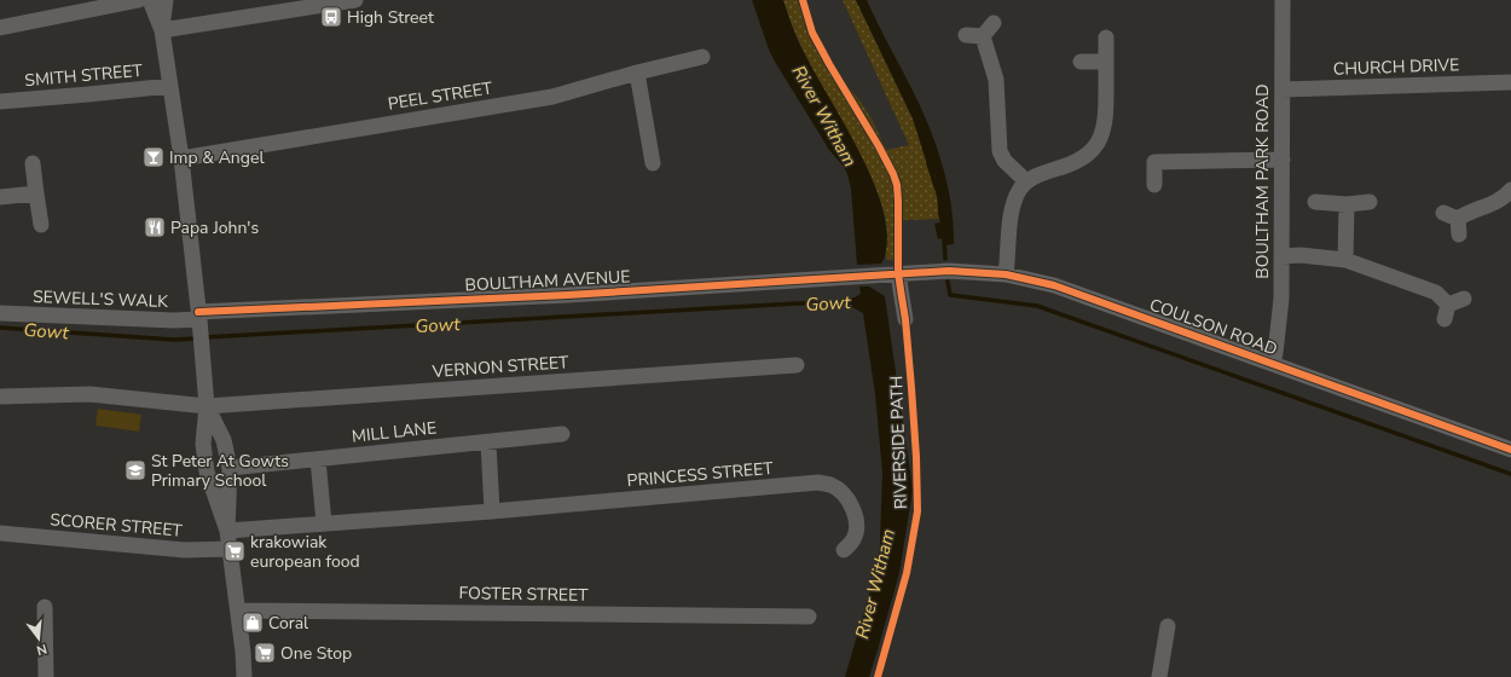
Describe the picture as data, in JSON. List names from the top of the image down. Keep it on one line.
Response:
{"streets":{"street":["CHURCH DRIVE","SMITH STREET","PEEL STREET","BOULTHAM PARK ROAD","BOULTHAM AVENUE","SEWELL'S WALK","COULSON ROAD","VERNON STREET","MILL LANE","PRINCESS STREET","SCORER STREET","FOSTER STREET"],"cycle path":["RIVERSIDE PATH"]},"crossings":[["CHURCH DRIVE","BOULTHAM PARK ROAD"],["BOULTHAM PARK ROAD","COULSON ROAD"],["BOULTHAM AVENUE","SEWELL'S WALK"],["BOULTHAM AVENUE","COULSON ROAD"]],"water":["River Witham","Gowt"],"places":{"bus stop":["High Street"],"bar":["Imp & Angel"],"restaurant":["Papa John's"],"school or university":["St Peter At Gowts Primary School"],"supermarket":["krakowiak european food","One Stop"],"shop":["Coral"]},"north":"bottom"}
